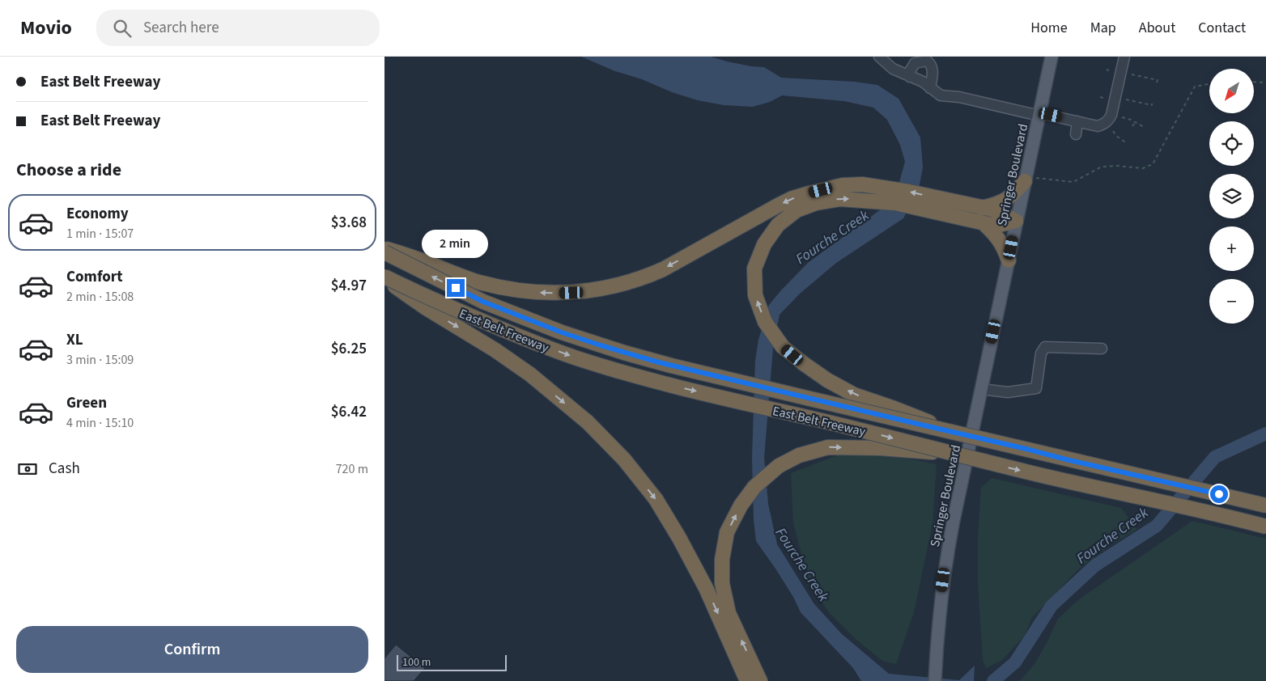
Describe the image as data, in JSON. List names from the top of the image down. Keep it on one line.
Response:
{"streets":{"highway":["East Belt Freeway"],"main road":["Springer Boulevard"]},"water":["Fourche Creek"],"scale_bar":"100 m","north":"bottom left","page":{"header":"Movio","search":"Search here","nav":["Home","Map","About","Contact"],"banner":["East Belt Freeway","East Belt Freeway"],"map_buttons":["+","−"],"heading":"Choose a ride","list":[{"name":"Economy","note":"1 min · 15:07","value":"$3.68"},{"name":"Comfort","note":"2 min · 15:08","value":"$4.97"},{"name":"XL","note":"3 min · 15:09","value":"$6.25"},{"name":"Green","note":"4 min · 15:10","value":"$6.42"}],"bubble":"2 min","pay":["Cash","720 m"],"buttons":"Confirm","scale":"100 m"}}
